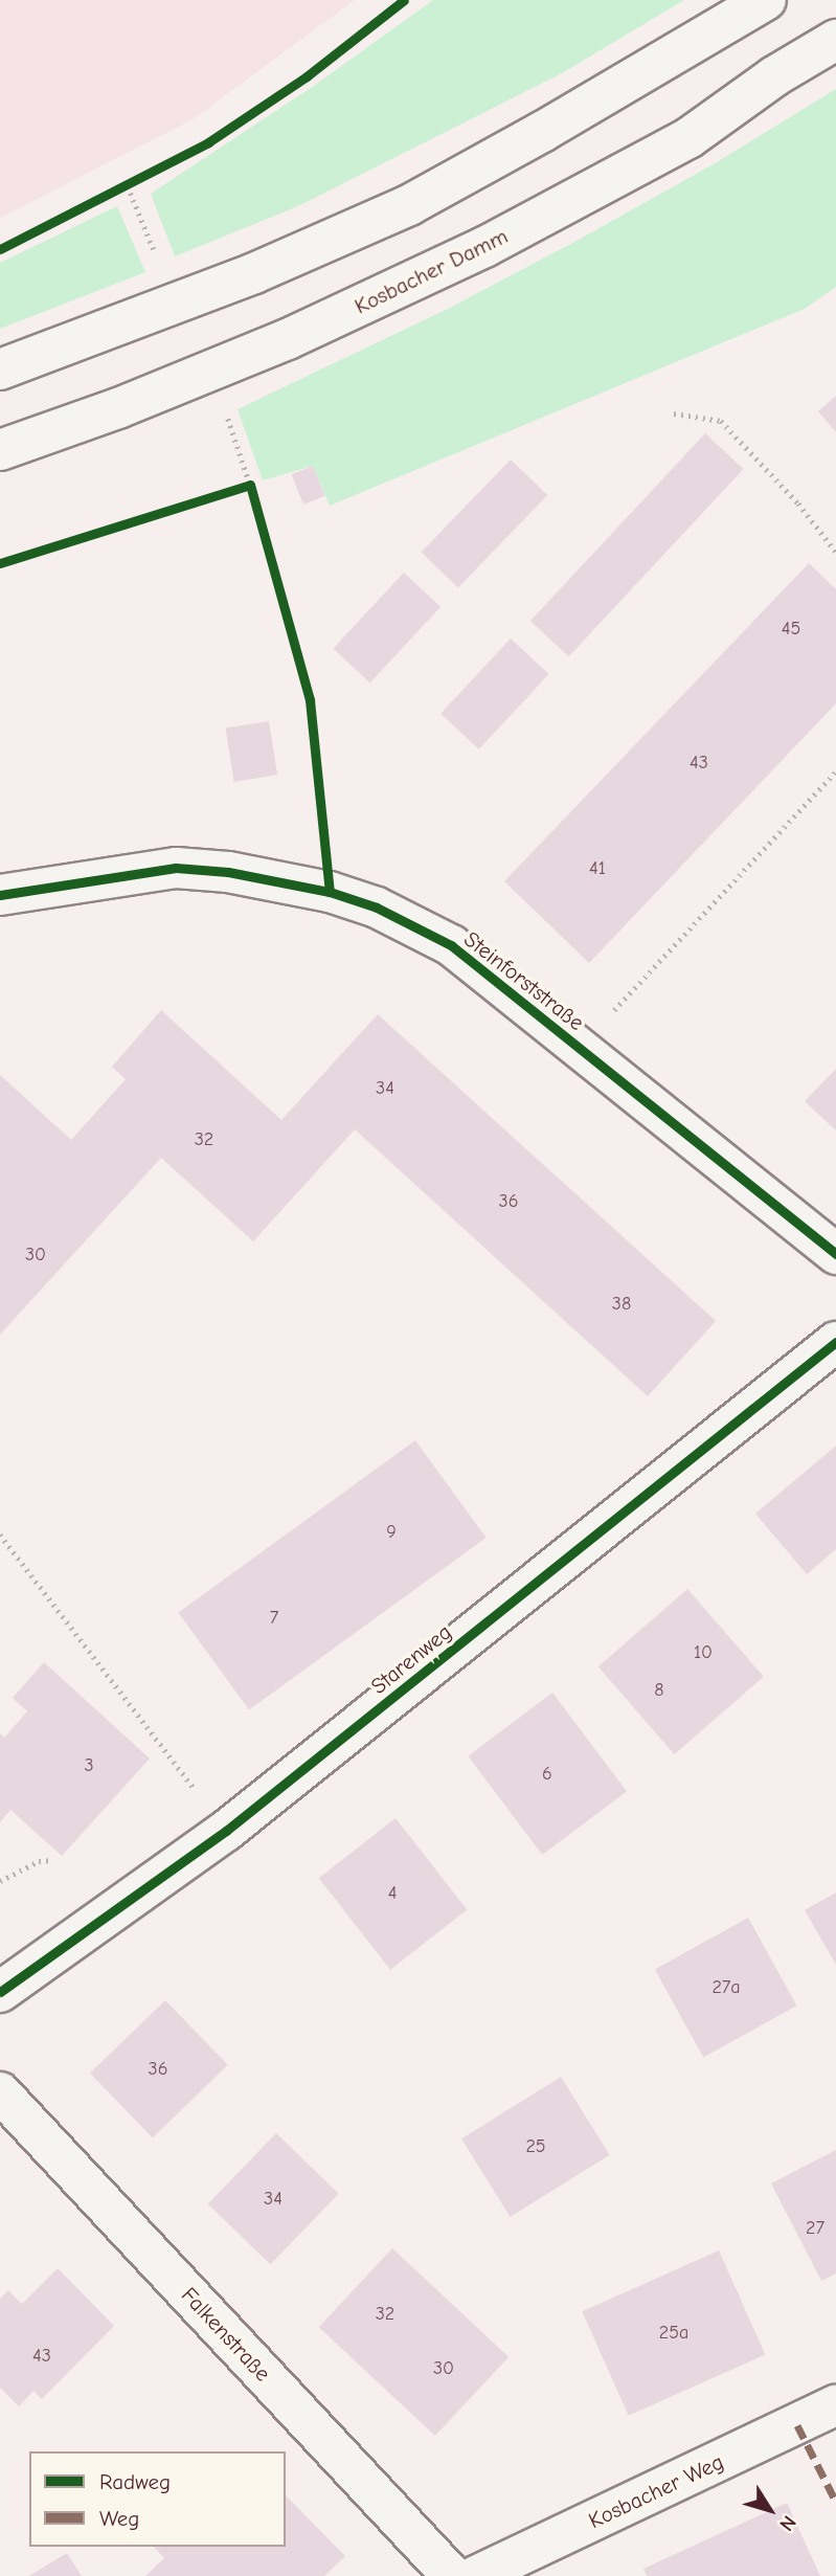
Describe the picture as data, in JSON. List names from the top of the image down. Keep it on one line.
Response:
{"streets":{"street":["Kosbacher Damm","Steinforststraße","Starenweg","Falkenstraße","Kosbacher Weg"]},"house_numbers":["45","43","41","34","32","36","30","38","9","7","10","8","3","6","4","27a","36","25","34","27","32","25a","43","30"],"legend":["Radweg","Weg"],"north":"bottom right"}
